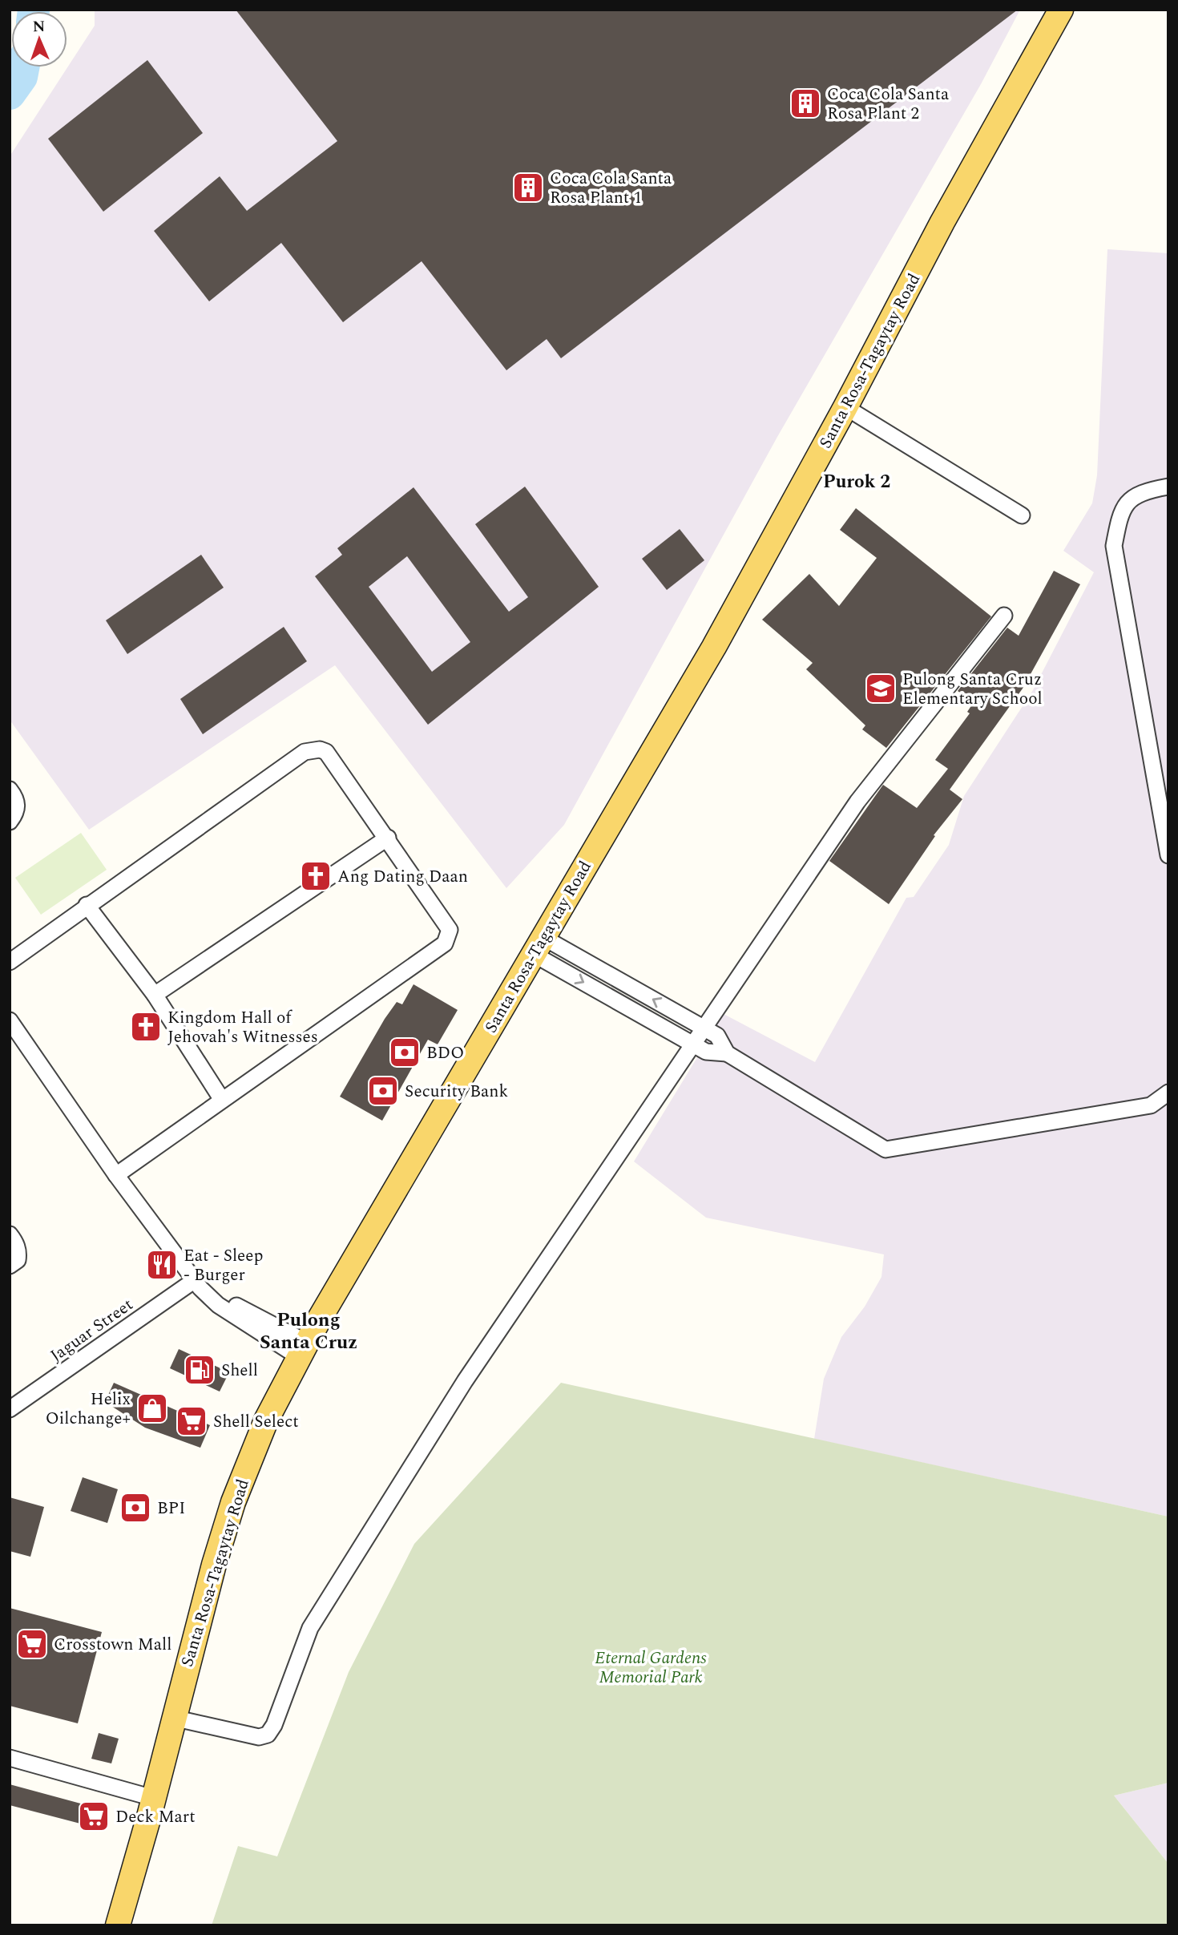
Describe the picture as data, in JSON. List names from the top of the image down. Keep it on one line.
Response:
{"streets":{"main road":["Santa Rosa-Tagaytay Road"],"street":["Jaguar Street"]},"districts":["Purok 2","Pulong Santa Cruz"],"parks":["Eternal Gardens Memorial Park"],"places":{"building":["Coca Cola Santa Rosa Plant 2","Coca Cola Santa Rosa Plant 1"],"school or university":["Pulong Santa Cruz Elementary School"],"church":["Ang Dating Daan","Kingdom Hall of Jehovah's Witnesses"],"bank":["BDO","Security Bank","BPI"],"restaurant":["Eat - Sleep - Burger"],"fuel station":["Shell"],"shop":["Helix Oilchange+"],"supermarket":["Shell Select","Crosstown Mall","Deck Mart"]},"north":"top"}
